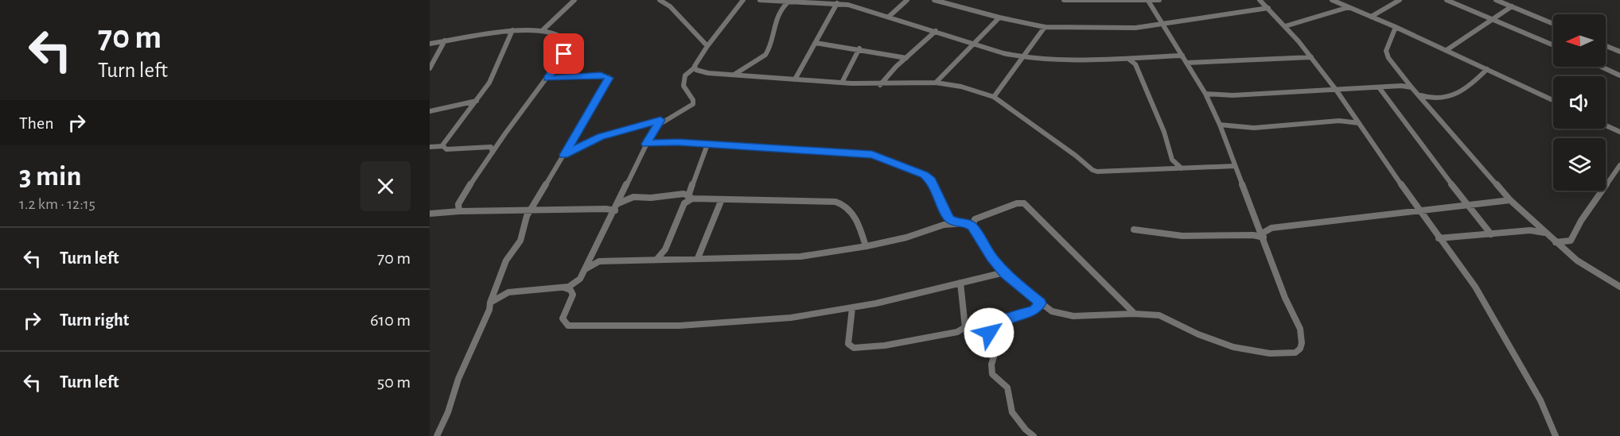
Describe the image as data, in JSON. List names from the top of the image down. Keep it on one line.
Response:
{"north":"left","page":{"turn":["70 m","Turn left"],"then":"Then","heading":["3 min","1.2 km · 12:15"],"list":[{"name":"Turn left","value":"70 m"},{"name":"Turn right","value":"610 m"},{"name":"Turn left","value":"50 m"}]}}
